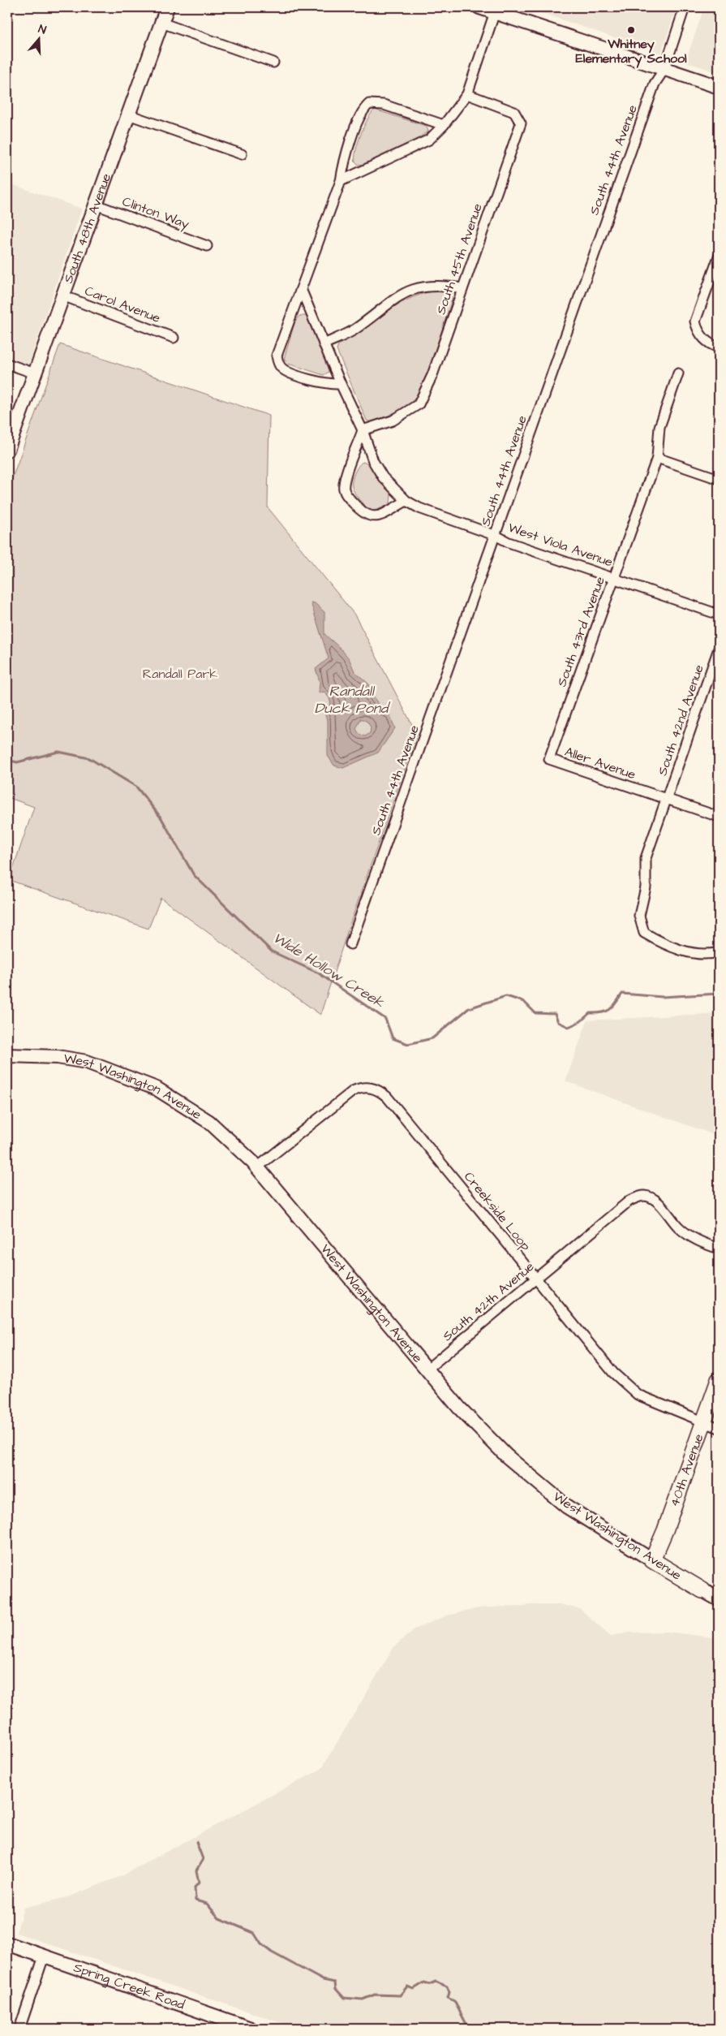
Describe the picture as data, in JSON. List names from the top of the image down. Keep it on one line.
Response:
{"streets":{"main road":["South 48th Avenue","West Washington Avenue","40th Avenue","Spring Creek Road"],"street":["South 44th Avenue","Clinton Way","South 45th Avenue","Carol Avenue","West Viola Avenue","South 43rd Avenue","South 42nd Avenue","Aller Avenue","Creekside Loop","South 42th Avenue"]},"crossings":[["South 44th Avenue","West Viola Avenue"],["Clinton Way","South 48th Avenue"],["South 48th Avenue","Carol Avenue"],["South 45th Avenue","West Viola Avenue"],["West Viola Avenue","South 43rd Avenue"],["South 43rd Avenue","Aller Avenue"],["South 42nd Avenue","Aller Avenue"],["West Washington Avenue","Creekside Loop"],["West Washington Avenue","South 42th Avenue"],["West Washington Avenue","40th Avenue"],["Creekside Loop","South 42th Avenue"],["Creekside Loop","40th Avenue"]],"water":["Randall Duck Pond","Wide Hollow Creek"],"parks":["Randall Park"],"places":["Whitney Elementary School"],"north":"top"}
